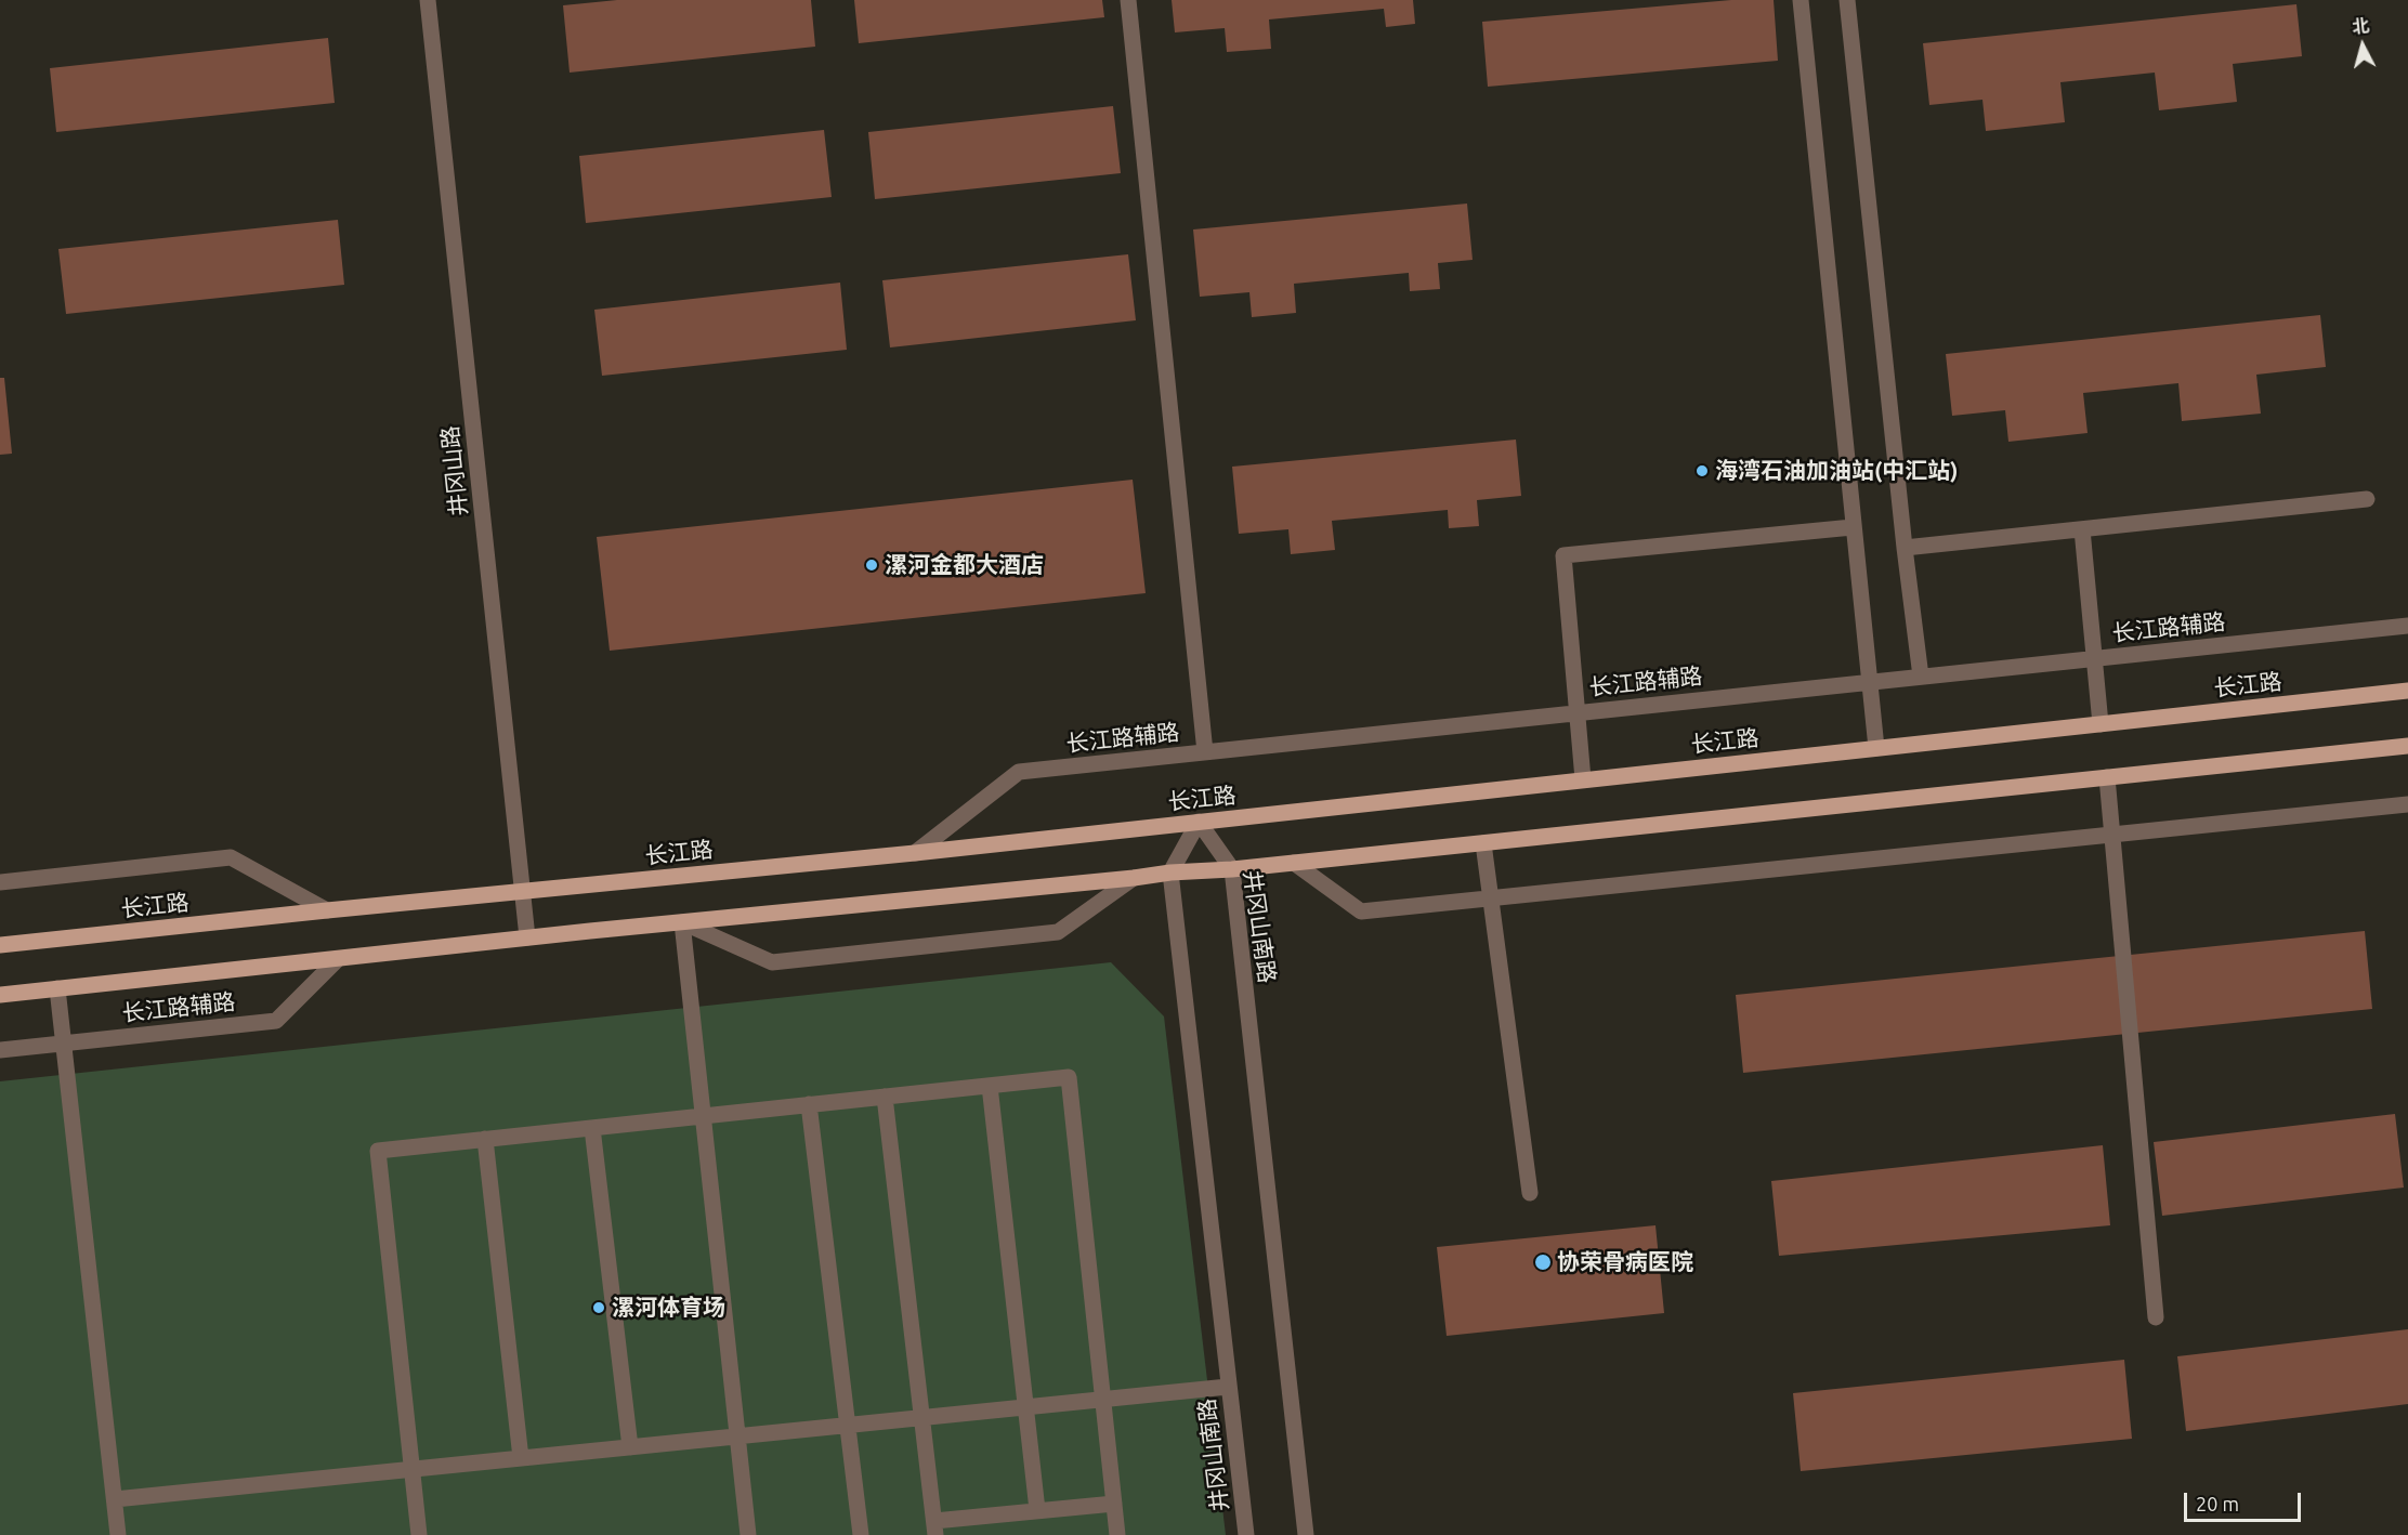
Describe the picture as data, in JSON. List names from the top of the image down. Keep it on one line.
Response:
{"streets":{"main road":["长江路"],"street":["井冈山路","长江路辅路","井冈山南路"]},"crossings":[["井冈山路","长江路"],["长江路辅路","长江路"],["长江路","井冈山南路"]],"places":["海湾石油加油站(中汇站)","漯河金都大酒店","协荣骨病医院","漯河体育场"],"scale_bar":"20 m","north":"top"}
